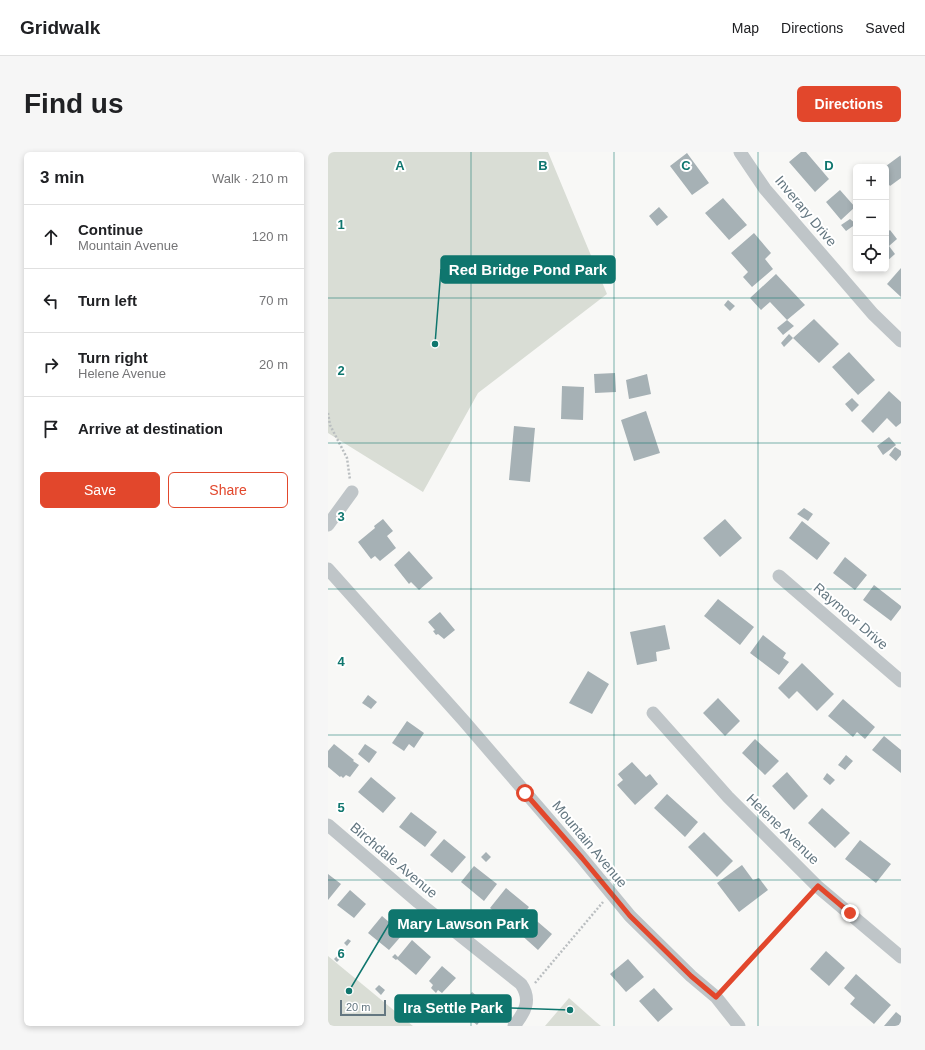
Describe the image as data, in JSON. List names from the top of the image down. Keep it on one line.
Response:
{"streets":{"street":["Inverary Drive","Raymoor Drive","Helene Avenue","Mountain Avenue","Birchdale Avenue"]},"places":["Red Bridge Pond Park","Mary Lawson Park","Ira Settle Park"],"scale_bar":"20 m","page":{"header":"Gridwalk","nav":["Map","Directions","Saved"],"buttons":["Directions",["Save","Share"]],"title":"Find us","heading":["3 min","Walk · 210 m"],"map_buttons":["+","−"],"list":[["Continue","Mountain Avenue","120 m"],["Turn left","70 m"],["Turn right","Helene Avenue","20 m"],"Arrive at destination"],"scale":"20 m"},"grid":{"columns":["A","B","C","D"],"rows":["1","2","3","4","5","6"]}}
